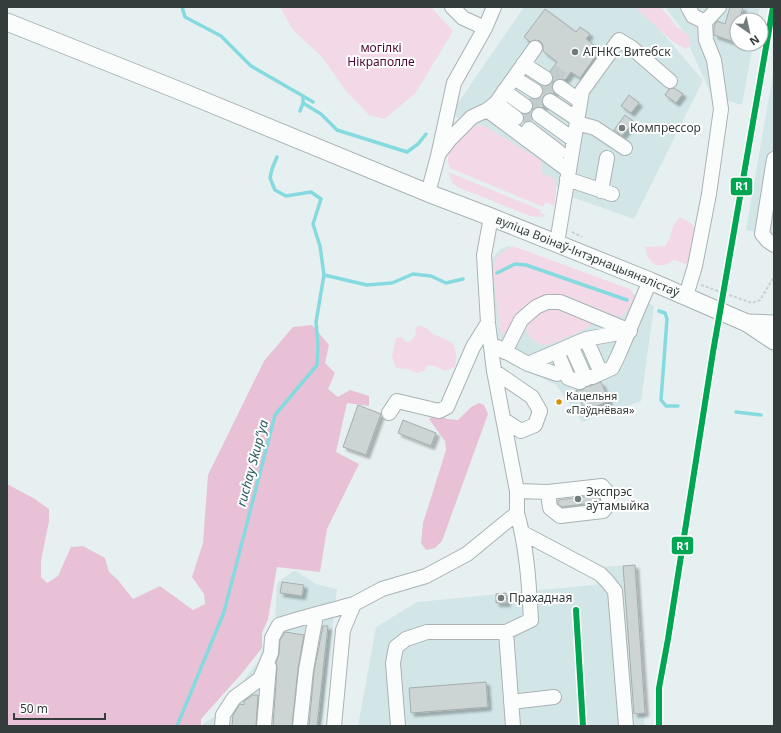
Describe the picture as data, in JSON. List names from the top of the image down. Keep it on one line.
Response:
{"streets":{"main road":["вуліца Воінаў-Інтэрнацыяналістаў"]},"water":["ruchay Skup’’ya"],"parks":["могілкі Нікраполле"],"places":["АГНКС Витебск","Компрессор","Кацельня «Паўднёвая»","Экспрэс аўтамыйка","Прахадная"],"lines":["transit line R1"],"scale_bar":"50 m","north":"bottom right"}
